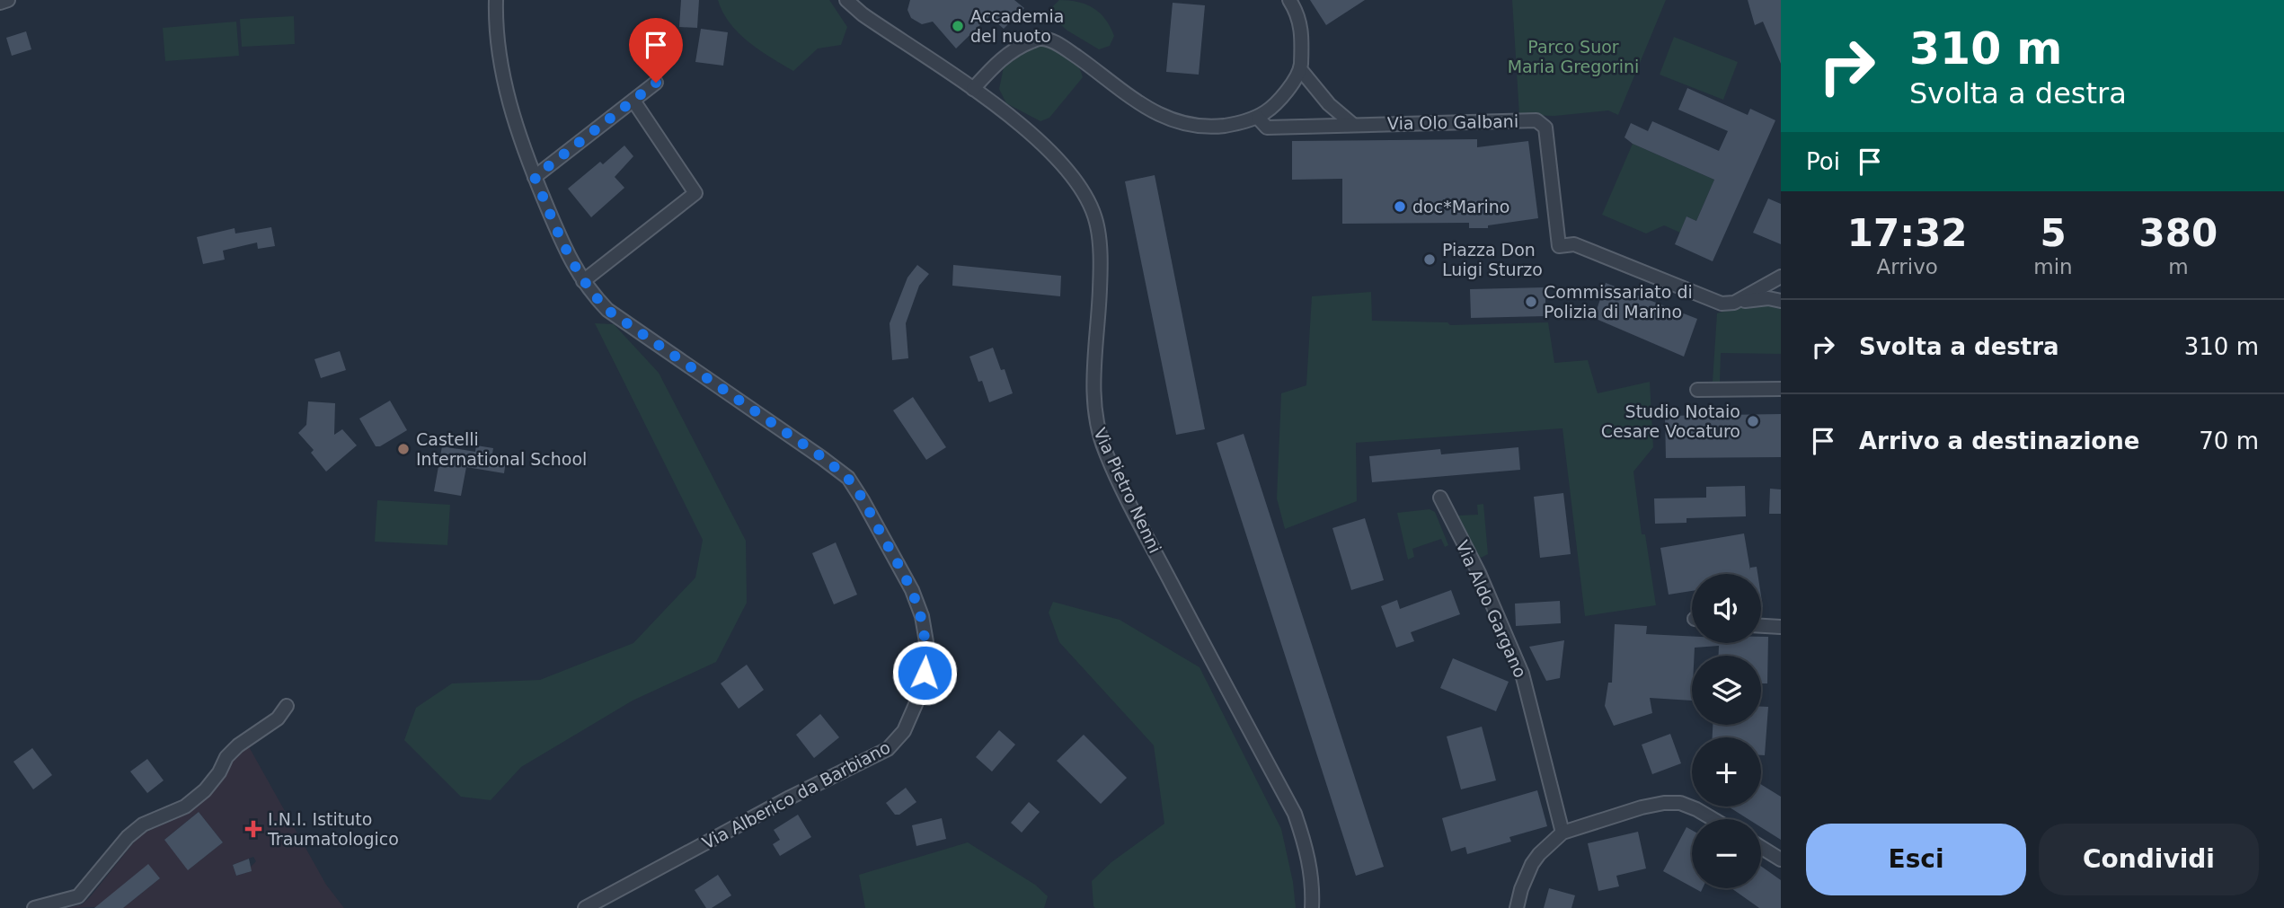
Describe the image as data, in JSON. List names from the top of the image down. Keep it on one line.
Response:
{"streets":{"street":["Via Olo Galbani","Via Pietro Nenni","Via Aldo Gargano","Via Alberico da Barbiano"]},"parks":["Parco Suor Maria Gregorini"],"places":{"other":["Accademia del nuoto","doc*Marino","Piazza Don Luigi Sturzo","Commissariato di Polizia di Marino","Studio Notaio Cesare Vocaturo","Castelli International School"],"health":["I.N.I. Istituto Traumatologico"]},"page":{"turn":["310 m","Svolta a destra"],"then":"Poi","eta":["17:32","Arrivo","5","min","380","m"],"list":[{"name":"Svolta a destra","value":"310 m"},{"name":"Arrivo a destinazione","value":"70 m"}],"map_buttons":["+","−"],"buttons":["Esci","Condividi"]}}
